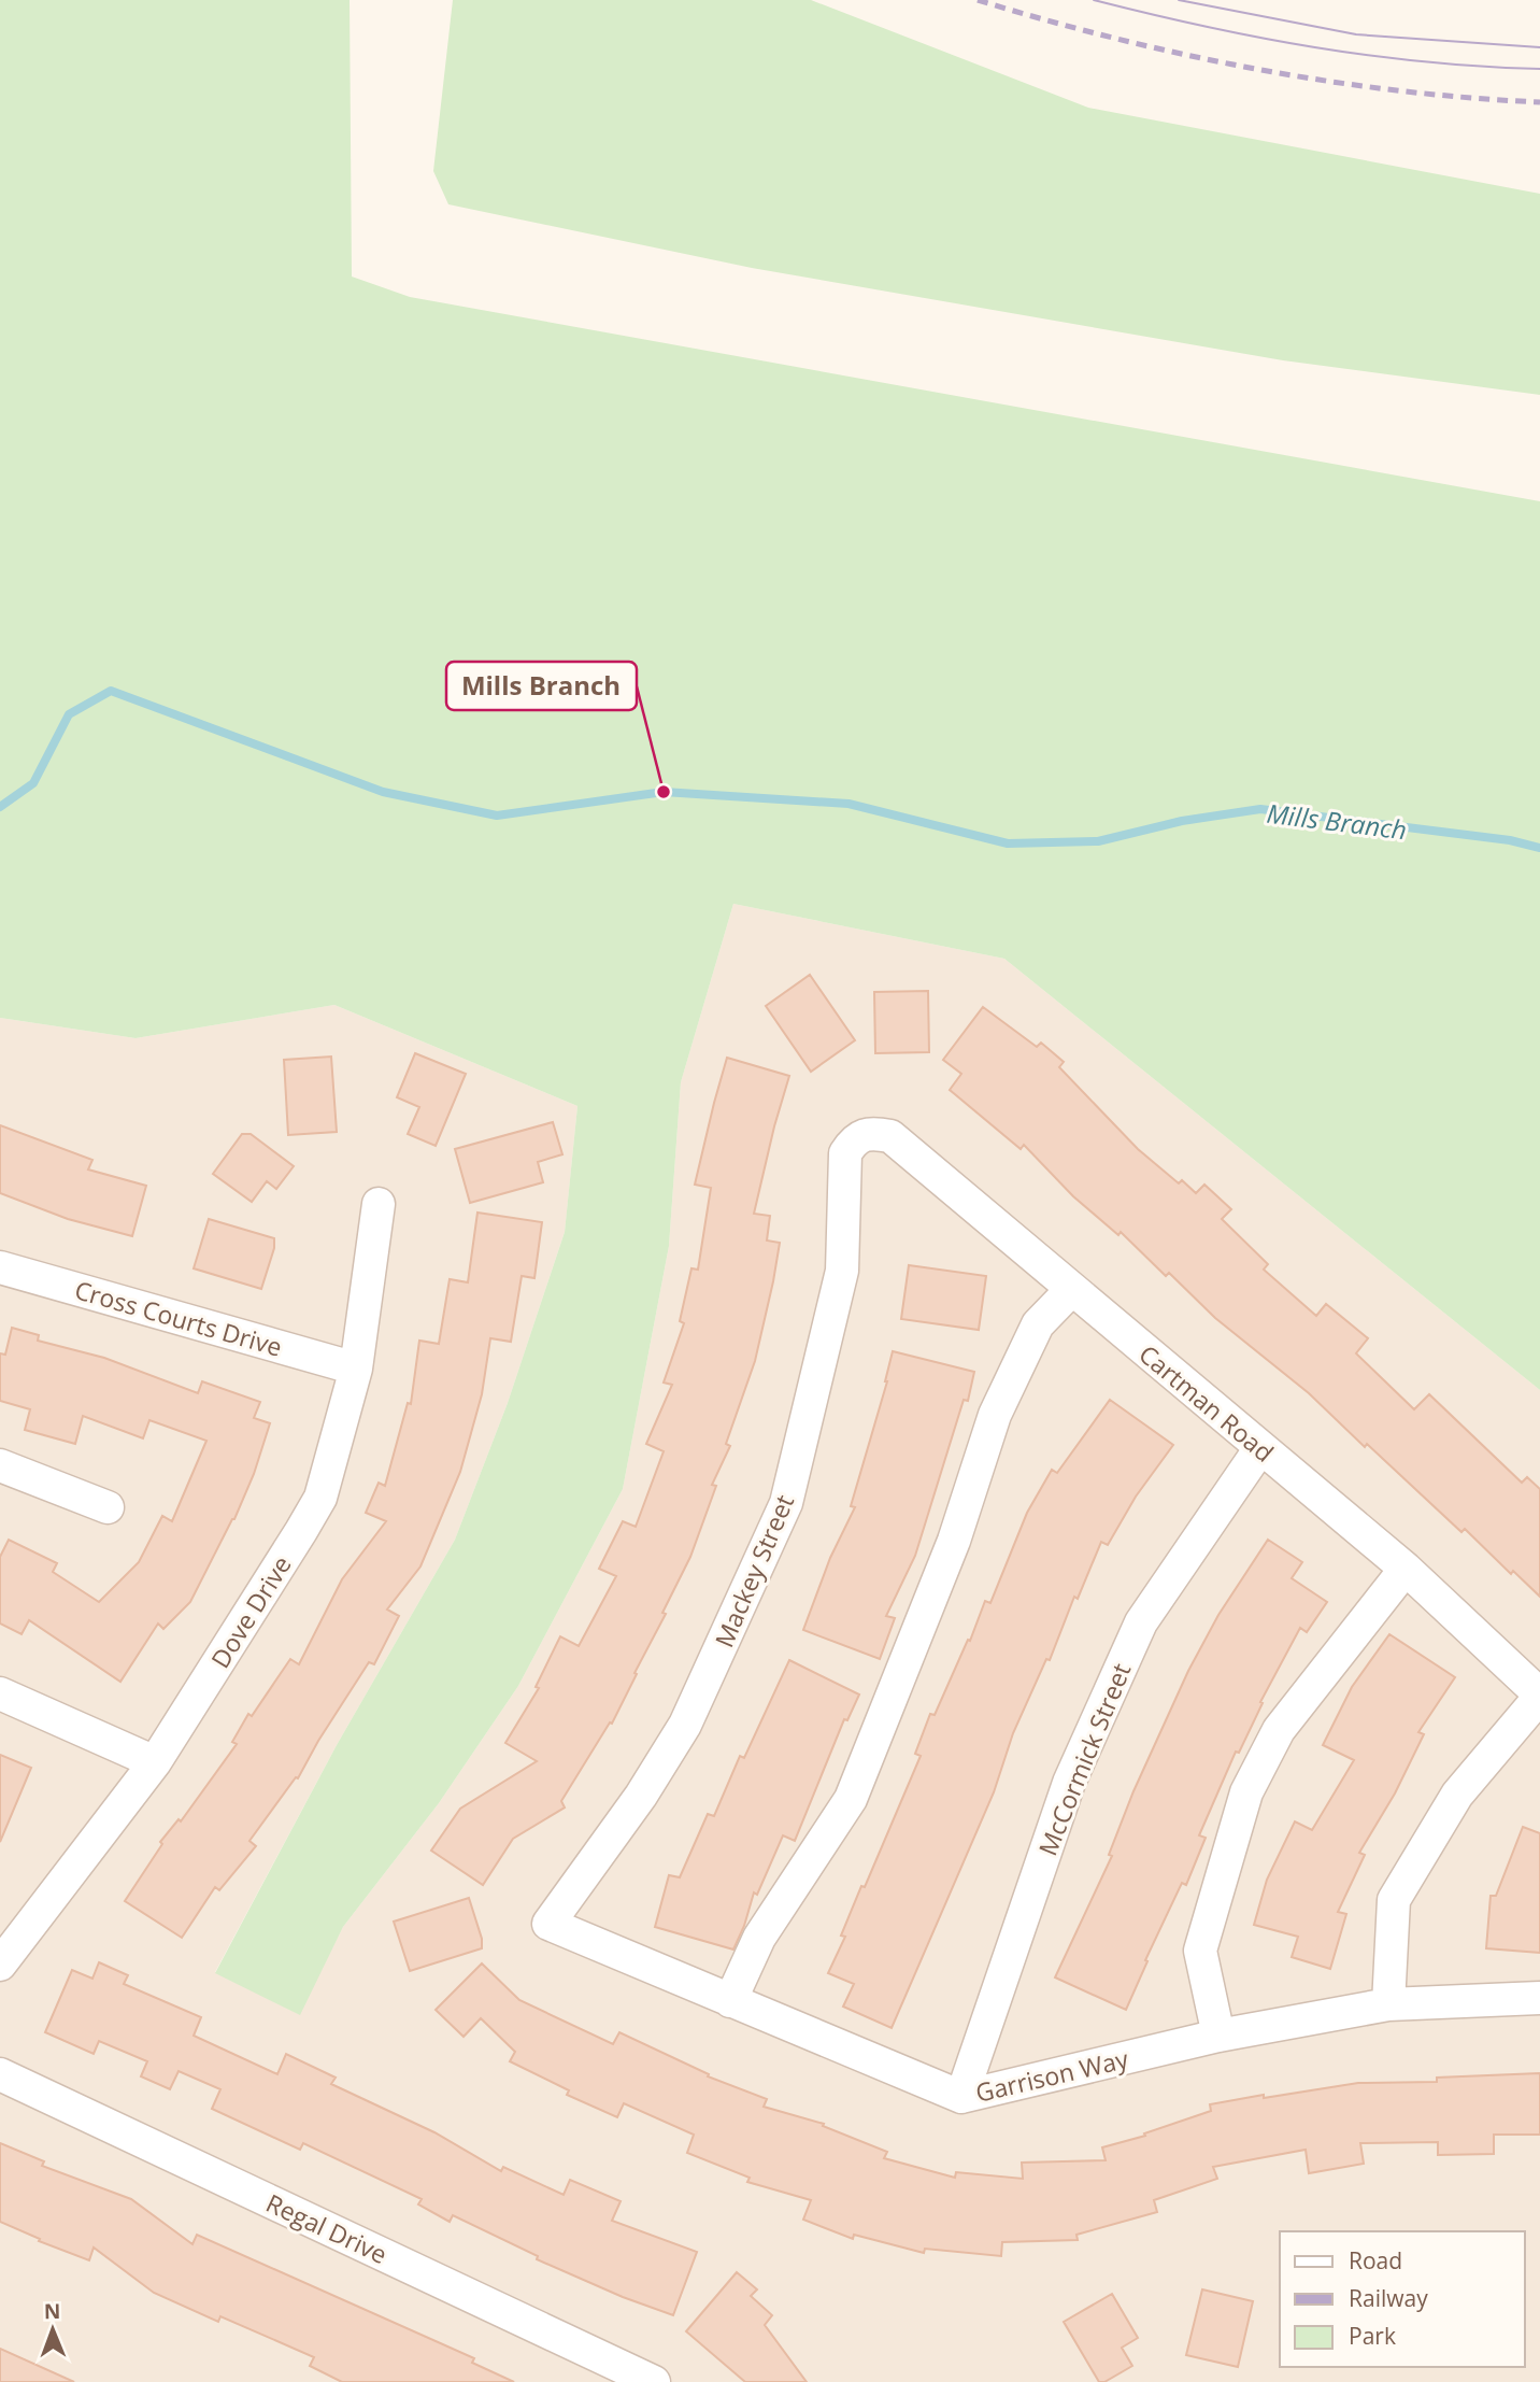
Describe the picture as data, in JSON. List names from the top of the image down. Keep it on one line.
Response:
{"streets":{"street":["Cross Courts Drive","Cartman Road","Mackey Street","Dove Drive","McCormick Street","Garrison Way","Regal Drive"]},"crossings":[["Cross Courts Drive","Dove Drive"],["Cartman Road","Mackey Street"],["Cartman Road","McCormick Street"],["Mackey Street","Garrison Way"],["McCormick Street","Garrison Way"]],"water":["Mills Branch"],"places":["Mills Branch"],"legend":["Road","Railway","Park"],"north":"top"}
